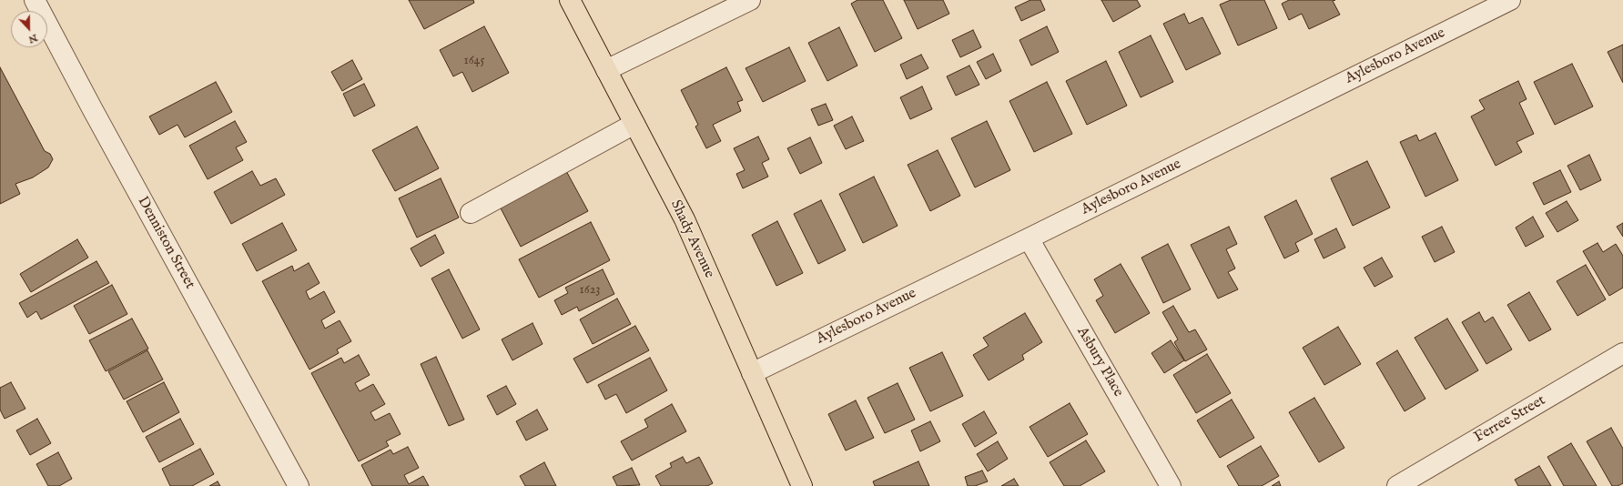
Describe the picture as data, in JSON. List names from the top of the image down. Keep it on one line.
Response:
{"streets":{"main road":["Shady Avenue"],"street":["Aylesboro Avenue","Denniston Street","Asbury Place","Ferree Street"]},"crossings":[["Aylesboro Avenue","Shady Avenue"],["Aylesboro Avenue","Asbury Place"]],"house_numbers":["1645","1623"],"north":"bottom"}
